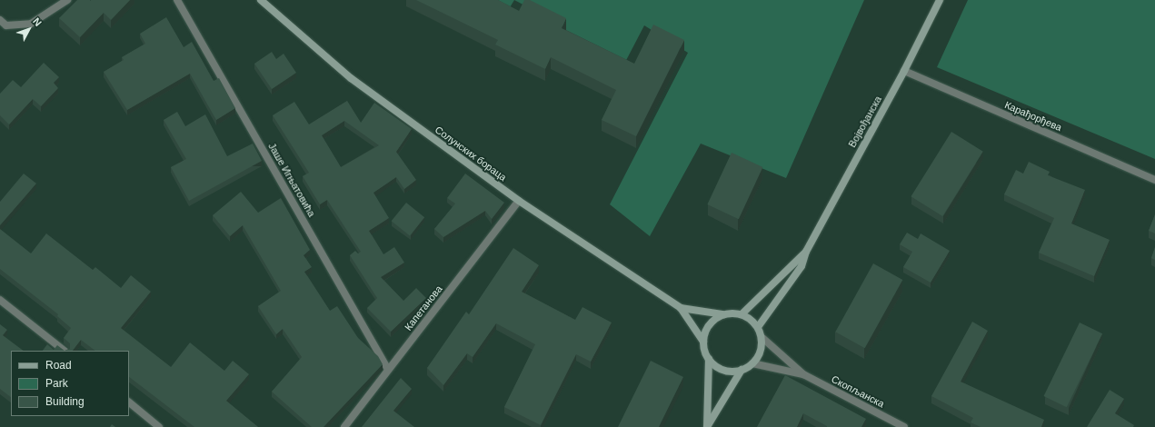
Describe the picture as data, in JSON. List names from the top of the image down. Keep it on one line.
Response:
{"streets":{"street":["Карађорђева","Војвођанска","Солунских бораца","Јаше Игњатовића","Капетанова","Скопљанска"]},"crossings":[["Карађорђева","Војвођанска"],["Војвођанска","Солунских бораца"],["Војвођанска","Скопљанска"],["Солунских бораца","Капетанова"],["Солунских бораца","Скопљанска"],["Јаше Игњатовића","Капетанова"]],"legend":["Road","Park","Building"],"north":"top right"}
